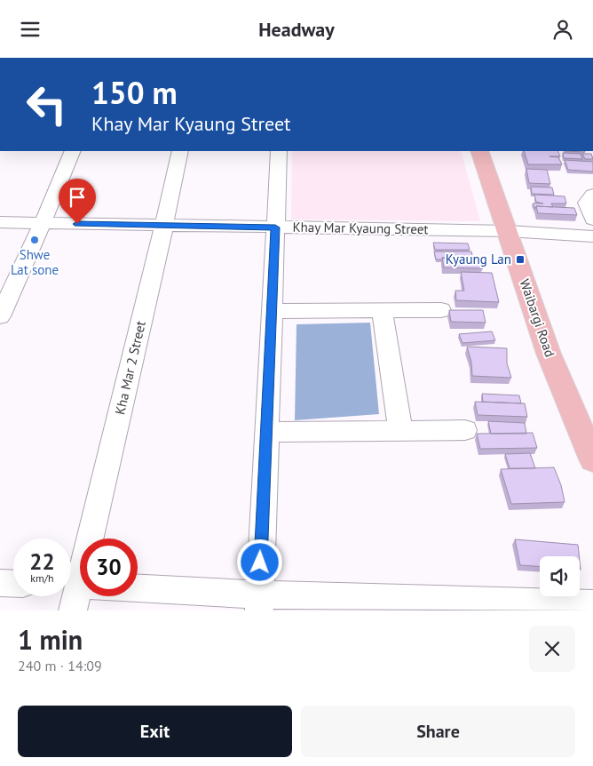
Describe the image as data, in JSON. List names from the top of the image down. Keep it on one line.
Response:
{"streets":{"main road":["Waibargi Road"],"street":["Khay Mar Kyaung Street","Kha Mar 2 Street"]},"crossings":[["Khay Mar Kyaung Street","Waibargi Road"],["Khay Mar Kyaung Street","Kha Mar 2 Street"]],"places":{"other":["Shwe Lat sone"],"transit":["Kyaung Lan"]},"page":{"header":"Headway","turn":["150 m","Khay Mar Kyaung Street"],"speed":"22 km/h","limit":"30","heading":["1 min","240 m · 14:09"],"buttons":["Exit","Share"]}}
